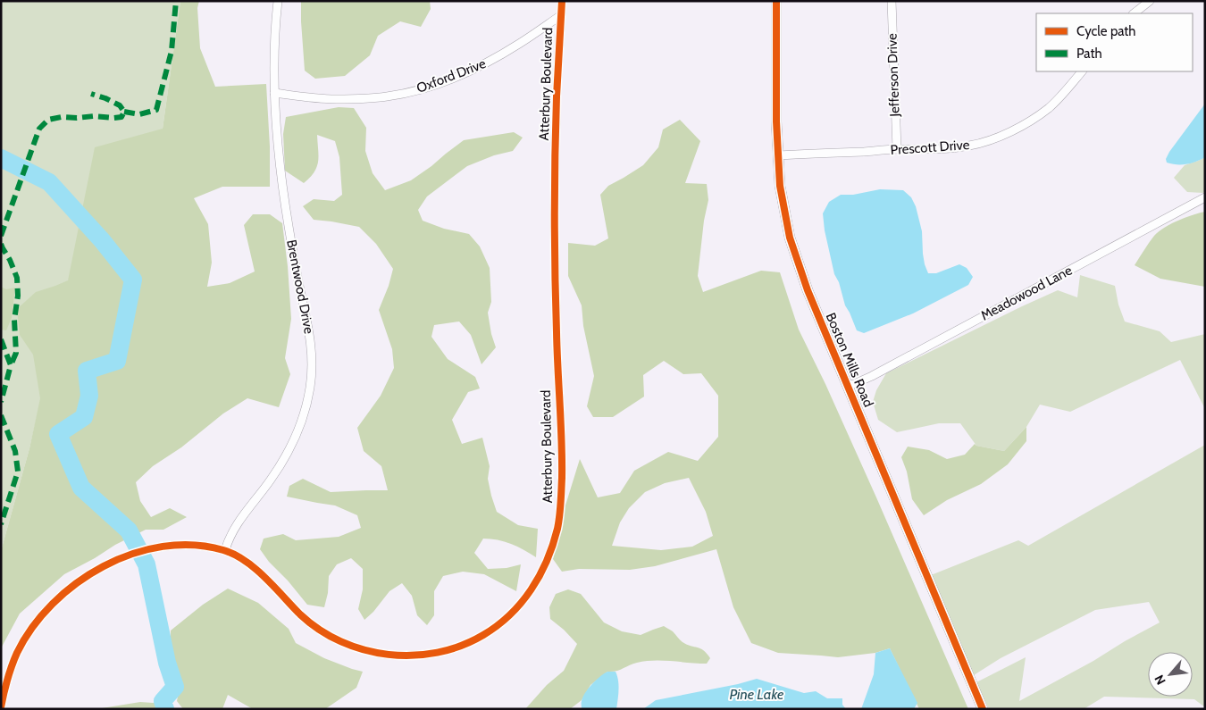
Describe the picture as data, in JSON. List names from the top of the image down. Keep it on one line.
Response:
{"streets":{"street":["Jefferson Drive","Oxford Drive","Atterbury Boulevard","Prescott Drive","Brentwood Drive","Meadowood Lane","Boston Mills Road"]},"crossings":[["Jefferson Drive","Prescott Drive"],["Oxford Drive","Atterbury Boulevard"],["Oxford Drive","Brentwood Drive"],["Atterbury Boulevard","Brentwood Drive"],["Prescott Drive","Boston Mills Road"],["Meadowood Lane","Boston Mills Road"]],"water":["Pine Lake"],"legend":["Cycle path","Path"],"north":"bottom left"}
